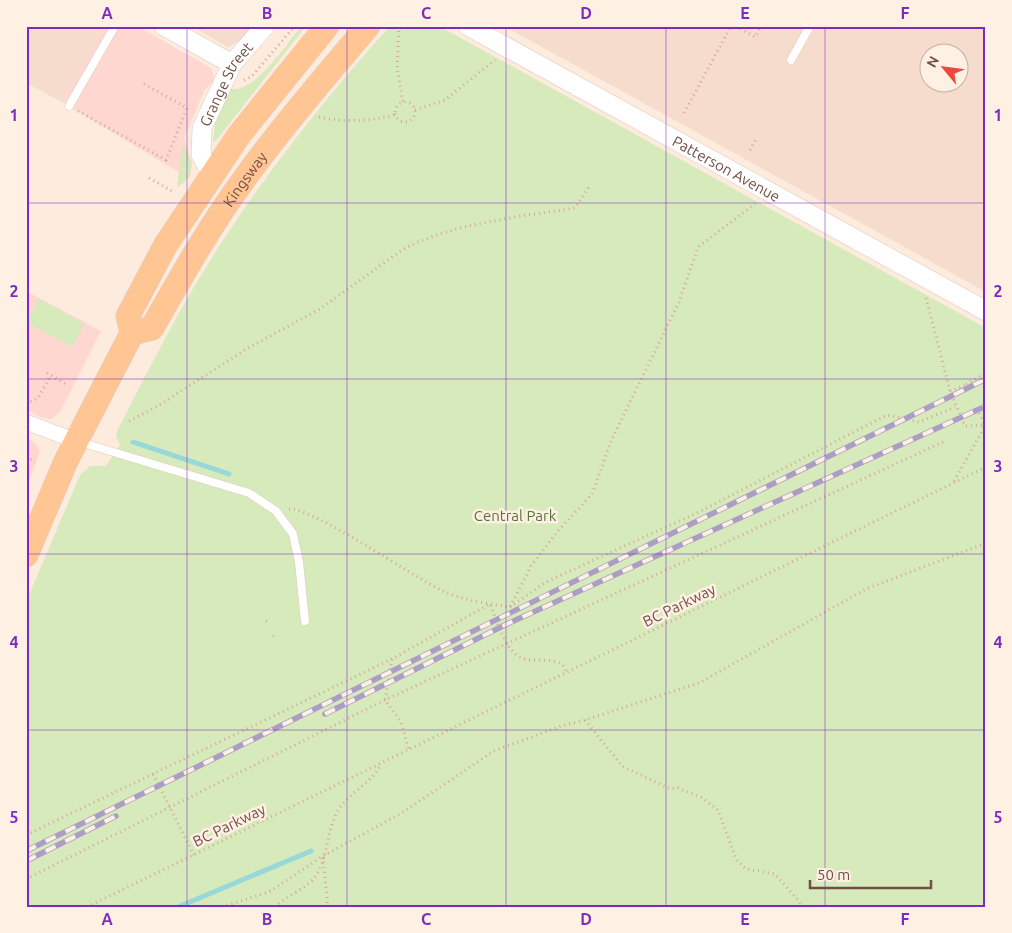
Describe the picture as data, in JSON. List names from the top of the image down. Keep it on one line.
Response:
{"streets":{"main road":["Kingsway"],"street":["Grange Street","Patterson Avenue"],"path":["BC Parkway"]},"crossings":[["Grange Street","Kingsway"]],"parks":["Central Park"],"scale_bar":"50 m","north":"top left","grid":{"columns":["A","B","C","D","E","F"],"rows":["1","2","3","4","5"]}}
